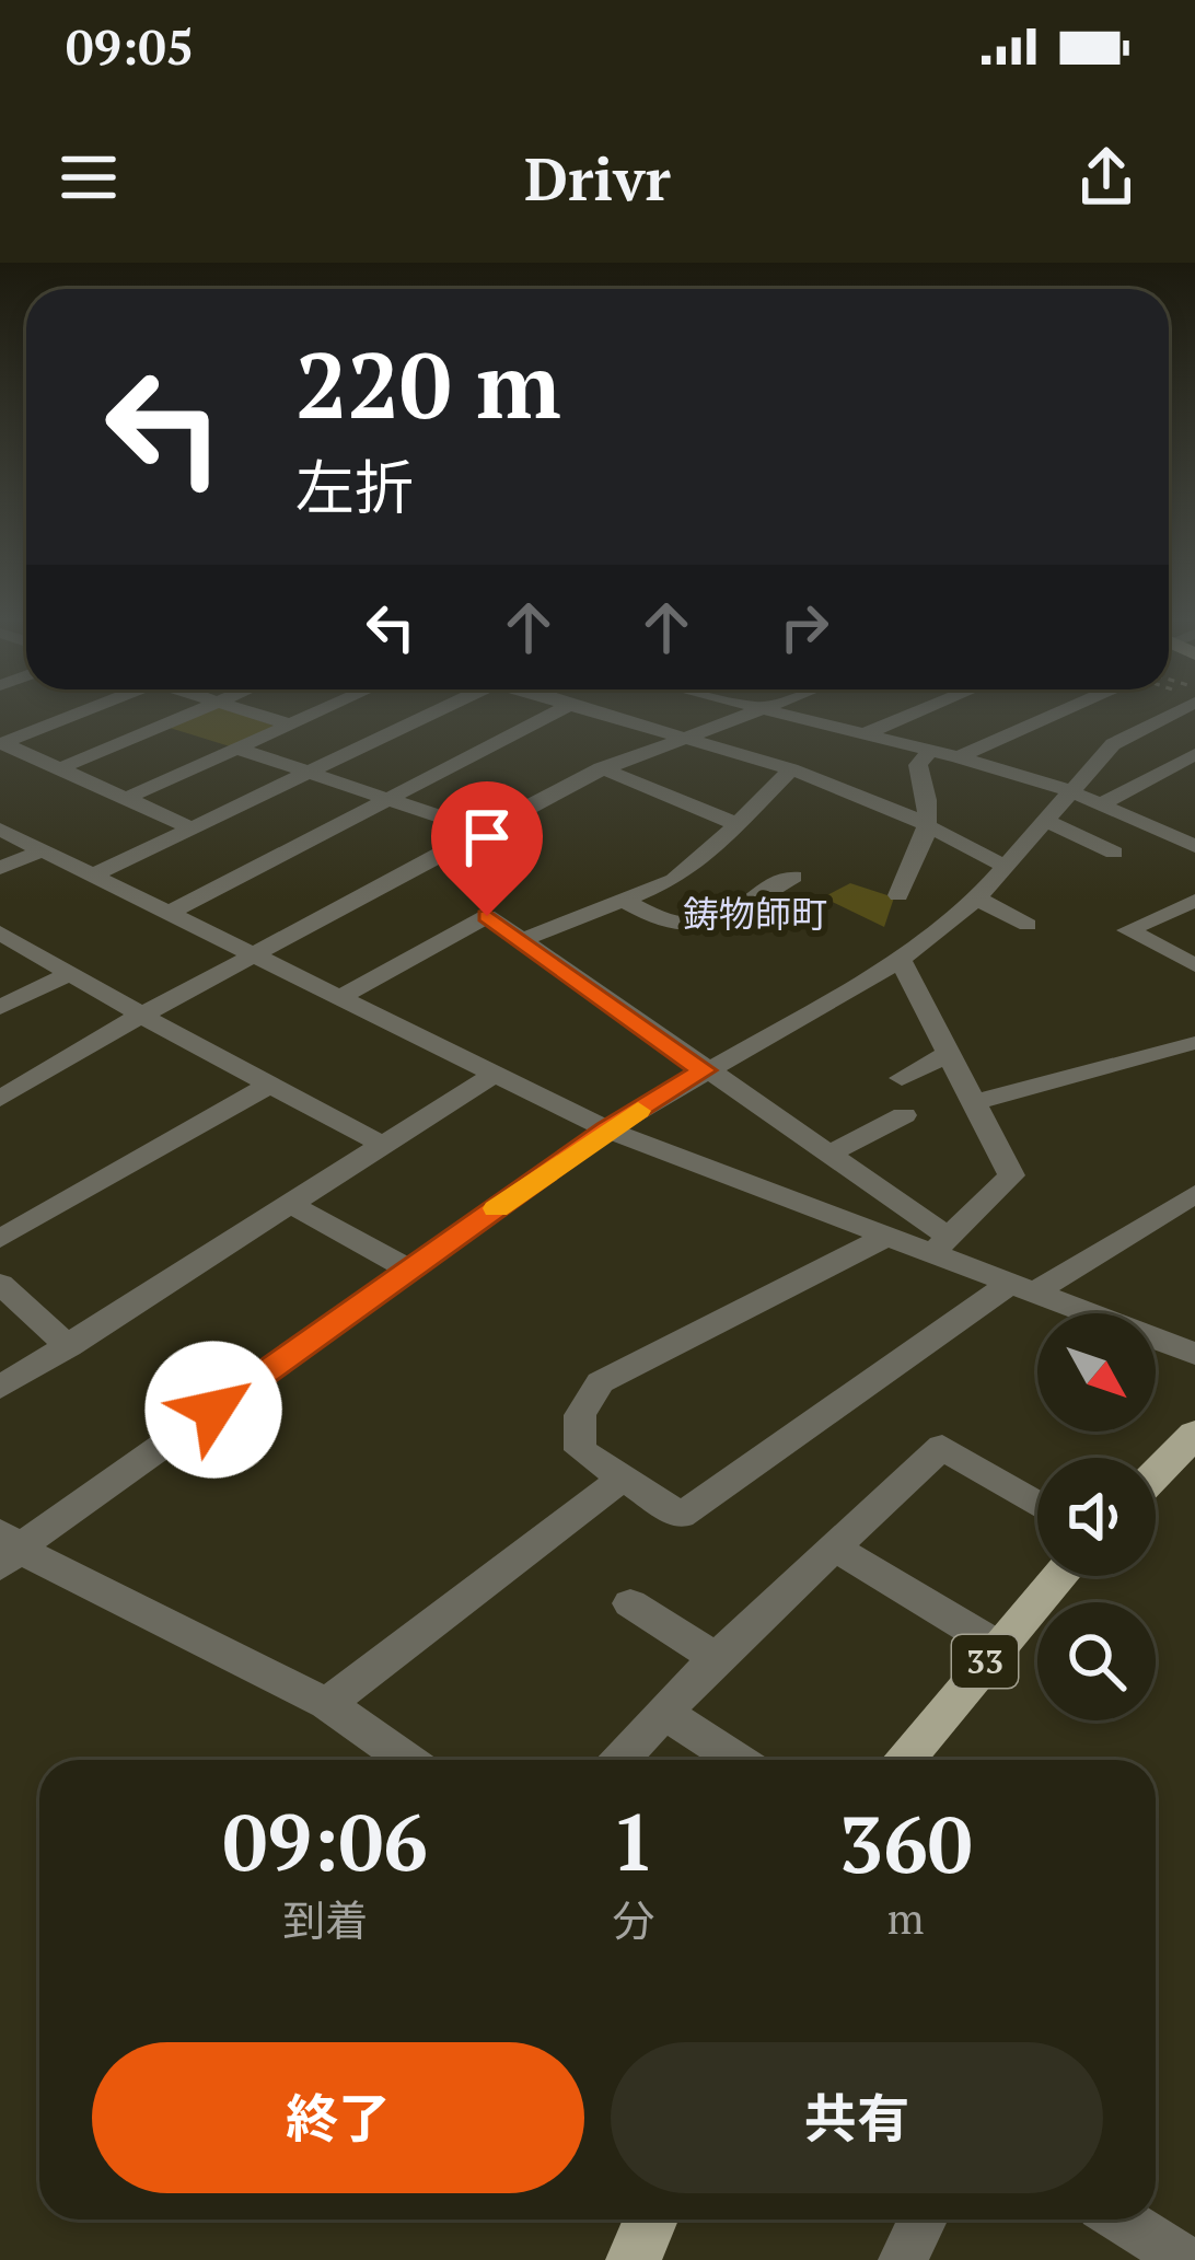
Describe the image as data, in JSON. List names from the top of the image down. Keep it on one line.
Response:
{"streets":{"main road":["33"]},"districts":["鋳物師町"],"north":"bottom right","page":{"status":"09:05","header":"Drivr","turn":["220 m","左折"],"eta":["09:06","到着","1","分","360","m"],"buttons":["終了","共有"]}}
